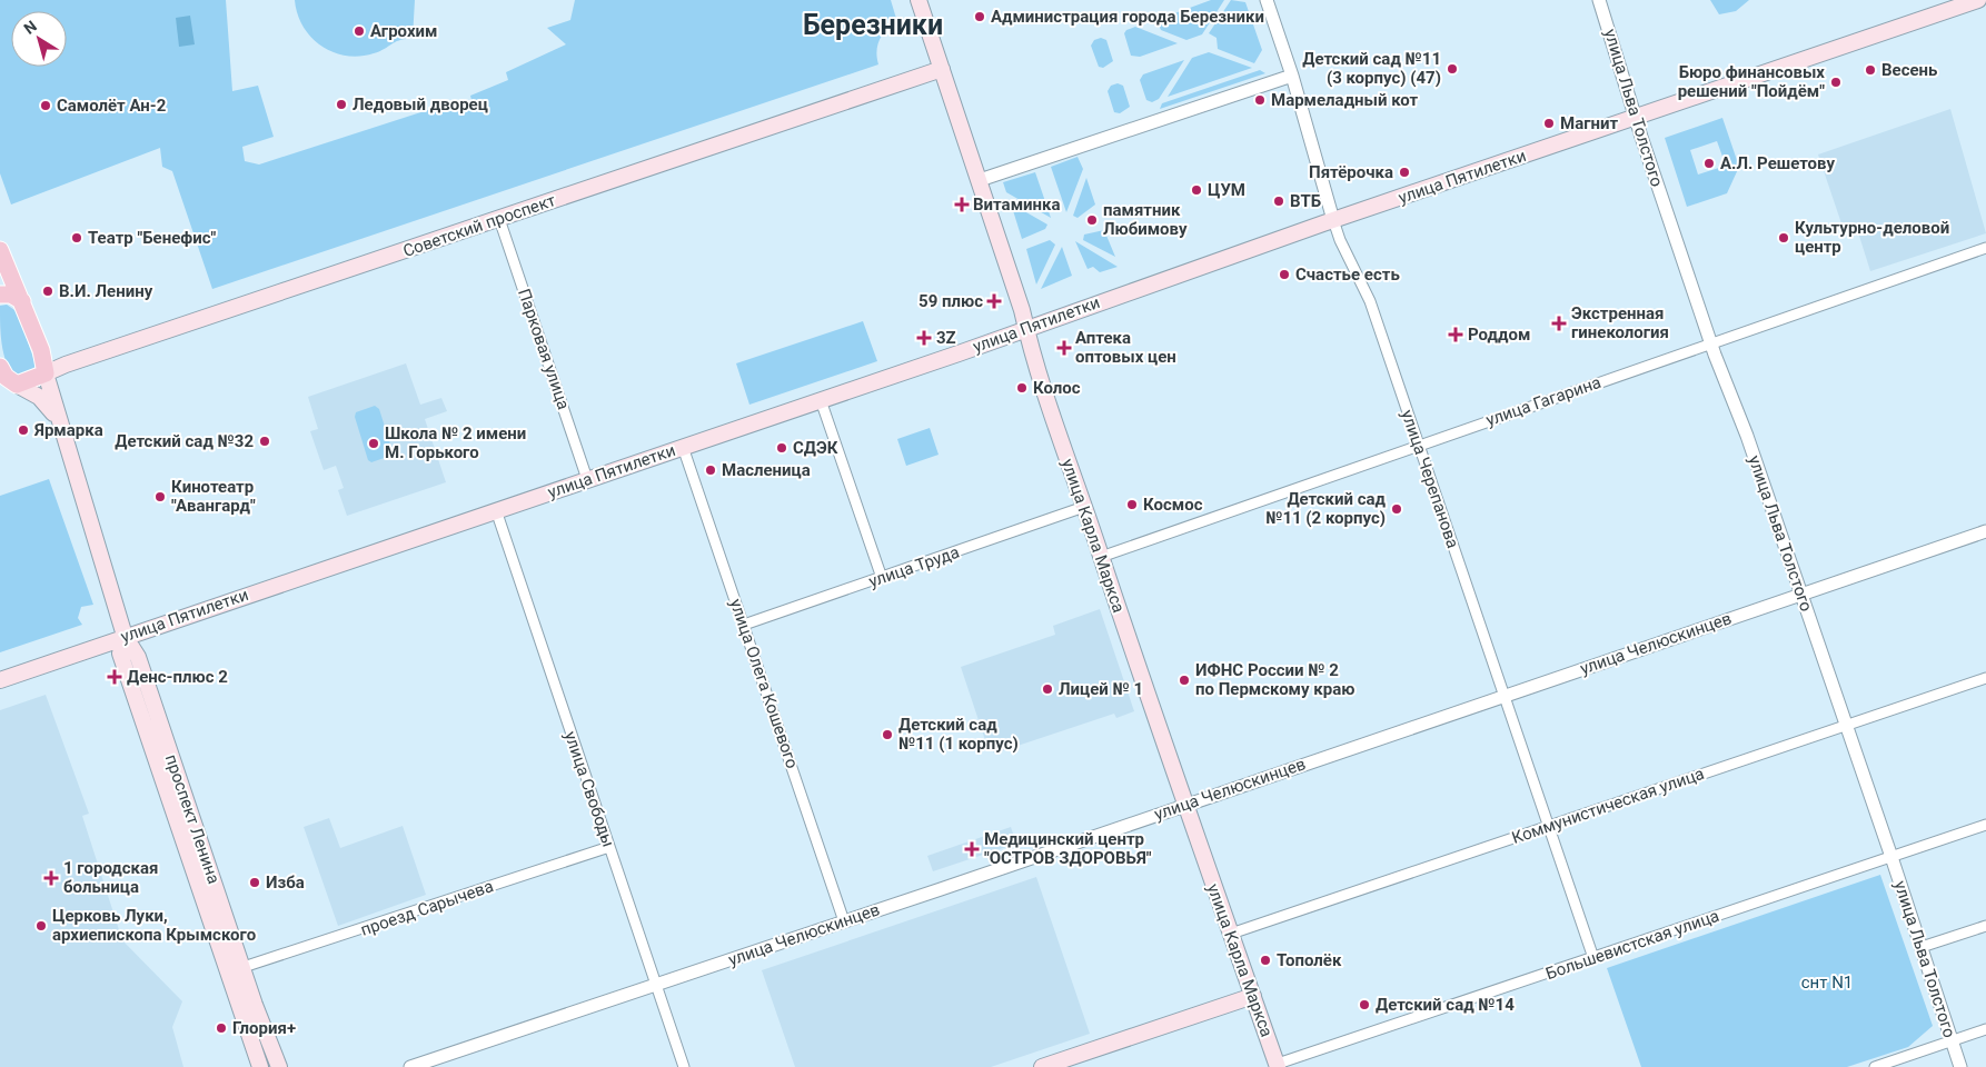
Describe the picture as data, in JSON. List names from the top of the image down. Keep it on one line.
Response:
{"streets":{"main road":["улица Пятилетки","Советский проспект","улица Карла Маркса","проспект Ленина"],"street":["улица Льва Толстого","Парковая улица","улица Гагарина","улица Черепанова","улица Труда","улица Челюскинцев","улица Олега Кошевого","улица Свободы","Коммунистическая улица","проезд Сарычева","Большевистская улица"]},"crossings":[["улица Льва Толстого","улица Пятилетки"],["улица Льва Толстого","улица Гагарина"],["улица Льва Толстого","улица Челюскинцев"],["улица Льва Толстого","Коммунистическая улица"],["улица Льва Толстого","Большевистская улица"],["улица Пятилетки","Парковая улица"],["улица Пятилетки","улица Черепанова"],["улица Пятилетки","улица Карла Маркса"],["улица Пятилетки","улица Олега Кошевого"],["улица Пятилетки","улица Свободы"],["улица Пятилетки","проспект Ленина"],["Советский проспект","Парковая улица"],["Советский проспект","улица Карла Маркса"],["Советский проспект","проспект Ленина"],["улица Гагарина","улица Черепанова"],["улица Гагарина","улица Карла Маркса"],["улица Черепанова","улица Челюскинцев"],["улица Черепанова","Коммунистическая улица"],["улица Черепанова","Большевистская улица"],["улица Карла Маркса","улица Труда"],["улица Карла Маркса","улица Челюскинцев"],["улица Карла Маркса","Коммунистическая улица"],["улица Карла Маркса","Большевистская улица"],["улица Труда","улица Олега Кошевого"],["улица Челюскинцев","улица Олега Кошевого"],["улица Челюскинцев","улица Свободы"],["улица Свободы","проезд Сарычева"],["проспект Ленина","проезд Сарычева"]],"districts":["Березники"],"parks":["снт N1"],"places":{"other":["Администрация города Березники","Агрохим","Детский сад №11 (3 корпус) (47)","Весень","Бюро финансовых решений \"Пойдём\"","Мармеладный кот","Ледовый дворец","Самолёт Ан-2","Магнит","А.Л. Решетову","Пятёрочка","ЦУМ","ВТБ","памятник Любимову","Театр \"Бенефис\"","Культурно-деловой центр","Счастье есть","В.И. Ленину","Колос","Ярмарка","Детский сад №32","Школа № 2 имени М. Горького","СДЭК","Масленица","Кинотеатр \"Авангард\"","Космос","Детский сад №11 (2 корпус)","ИФНС России № 2 по Пермскому краю","Лицей № 1","Детский сад №11 (1 корпус)","Изба","Церковь Луки, архиепископа Крымского","Тополёк","Детский сад №14","Глория+"],"health":["Витаминка","59 плюс","Экстренная гинекология","Роддом","3Z","Аптека оптовых цен","Денс-плюс 2","Медицинский центр \"ОСТРОВ ЗДОРОВЬЯ\"","1 городская больница"]},"north":"top left"}
